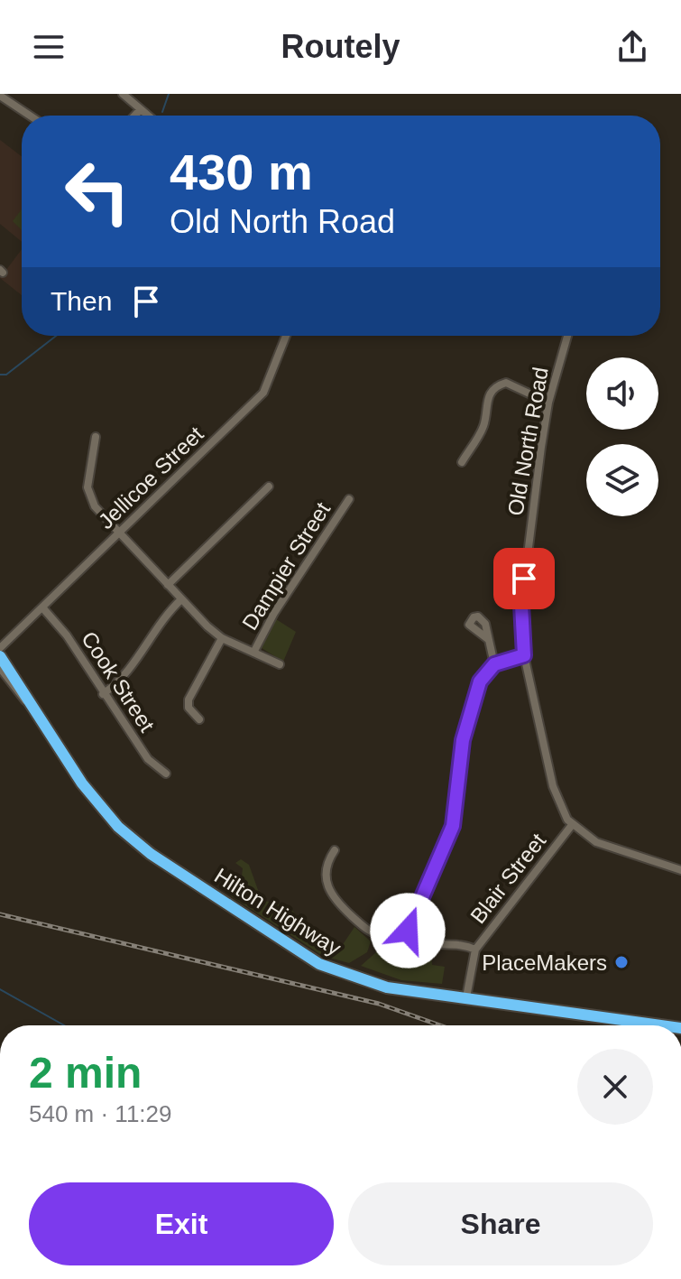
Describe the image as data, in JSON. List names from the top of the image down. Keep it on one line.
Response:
{"streets":{"highway":["Hilton Highway"],"street":["Old North Road","Jellicoe Street","Dampier Street","Cook Street","Blair Street"]},"crossings":[["Old North Road","Blair Street"],["Jellicoe Street","Cook Street"],["Blair Street","Hilton Highway"]],"places":["PlaceMakers"],"page":{"header":"Routely","turn":["430 m","Old North Road"],"then":"Then","heading":["2 min","540 m · 11:29"],"buttons":["Exit","Share"]}}
